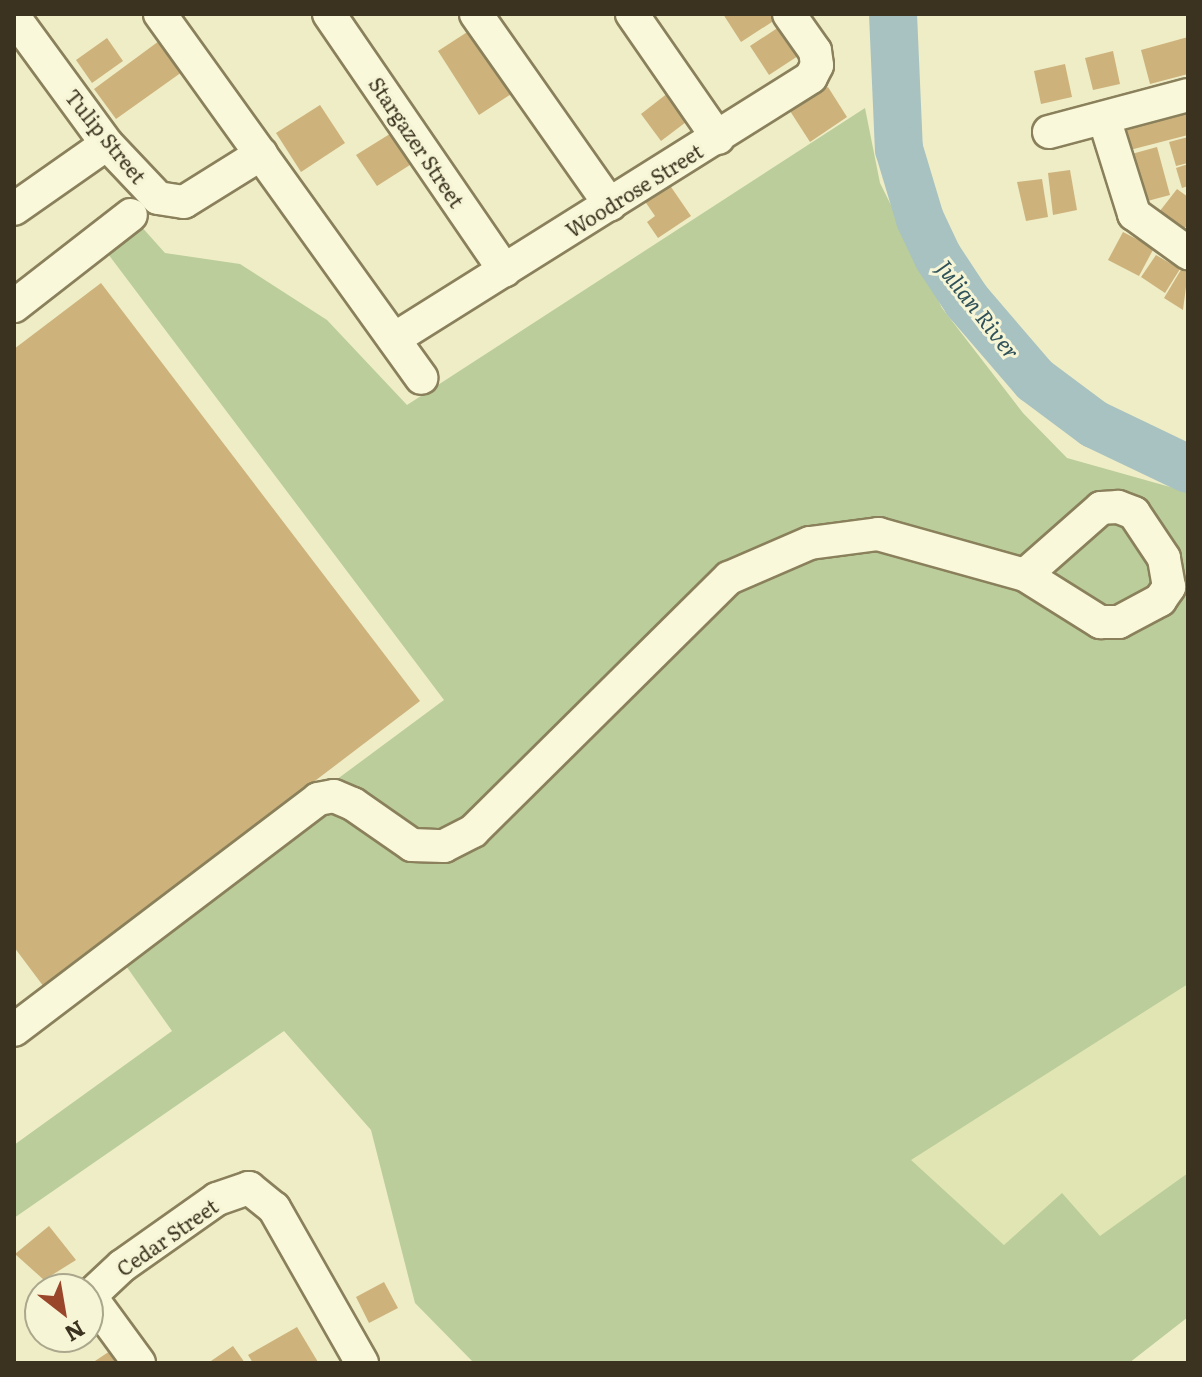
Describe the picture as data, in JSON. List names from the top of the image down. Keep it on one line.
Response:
{"streets":{"street":["Tulip Street","Stargazer Street","Woodrose Street","Cedar Street"]},"crossings":[["Stargazer Street","Woodrose Street"]],"water":["Julian River"],"north":"bottom right"}
